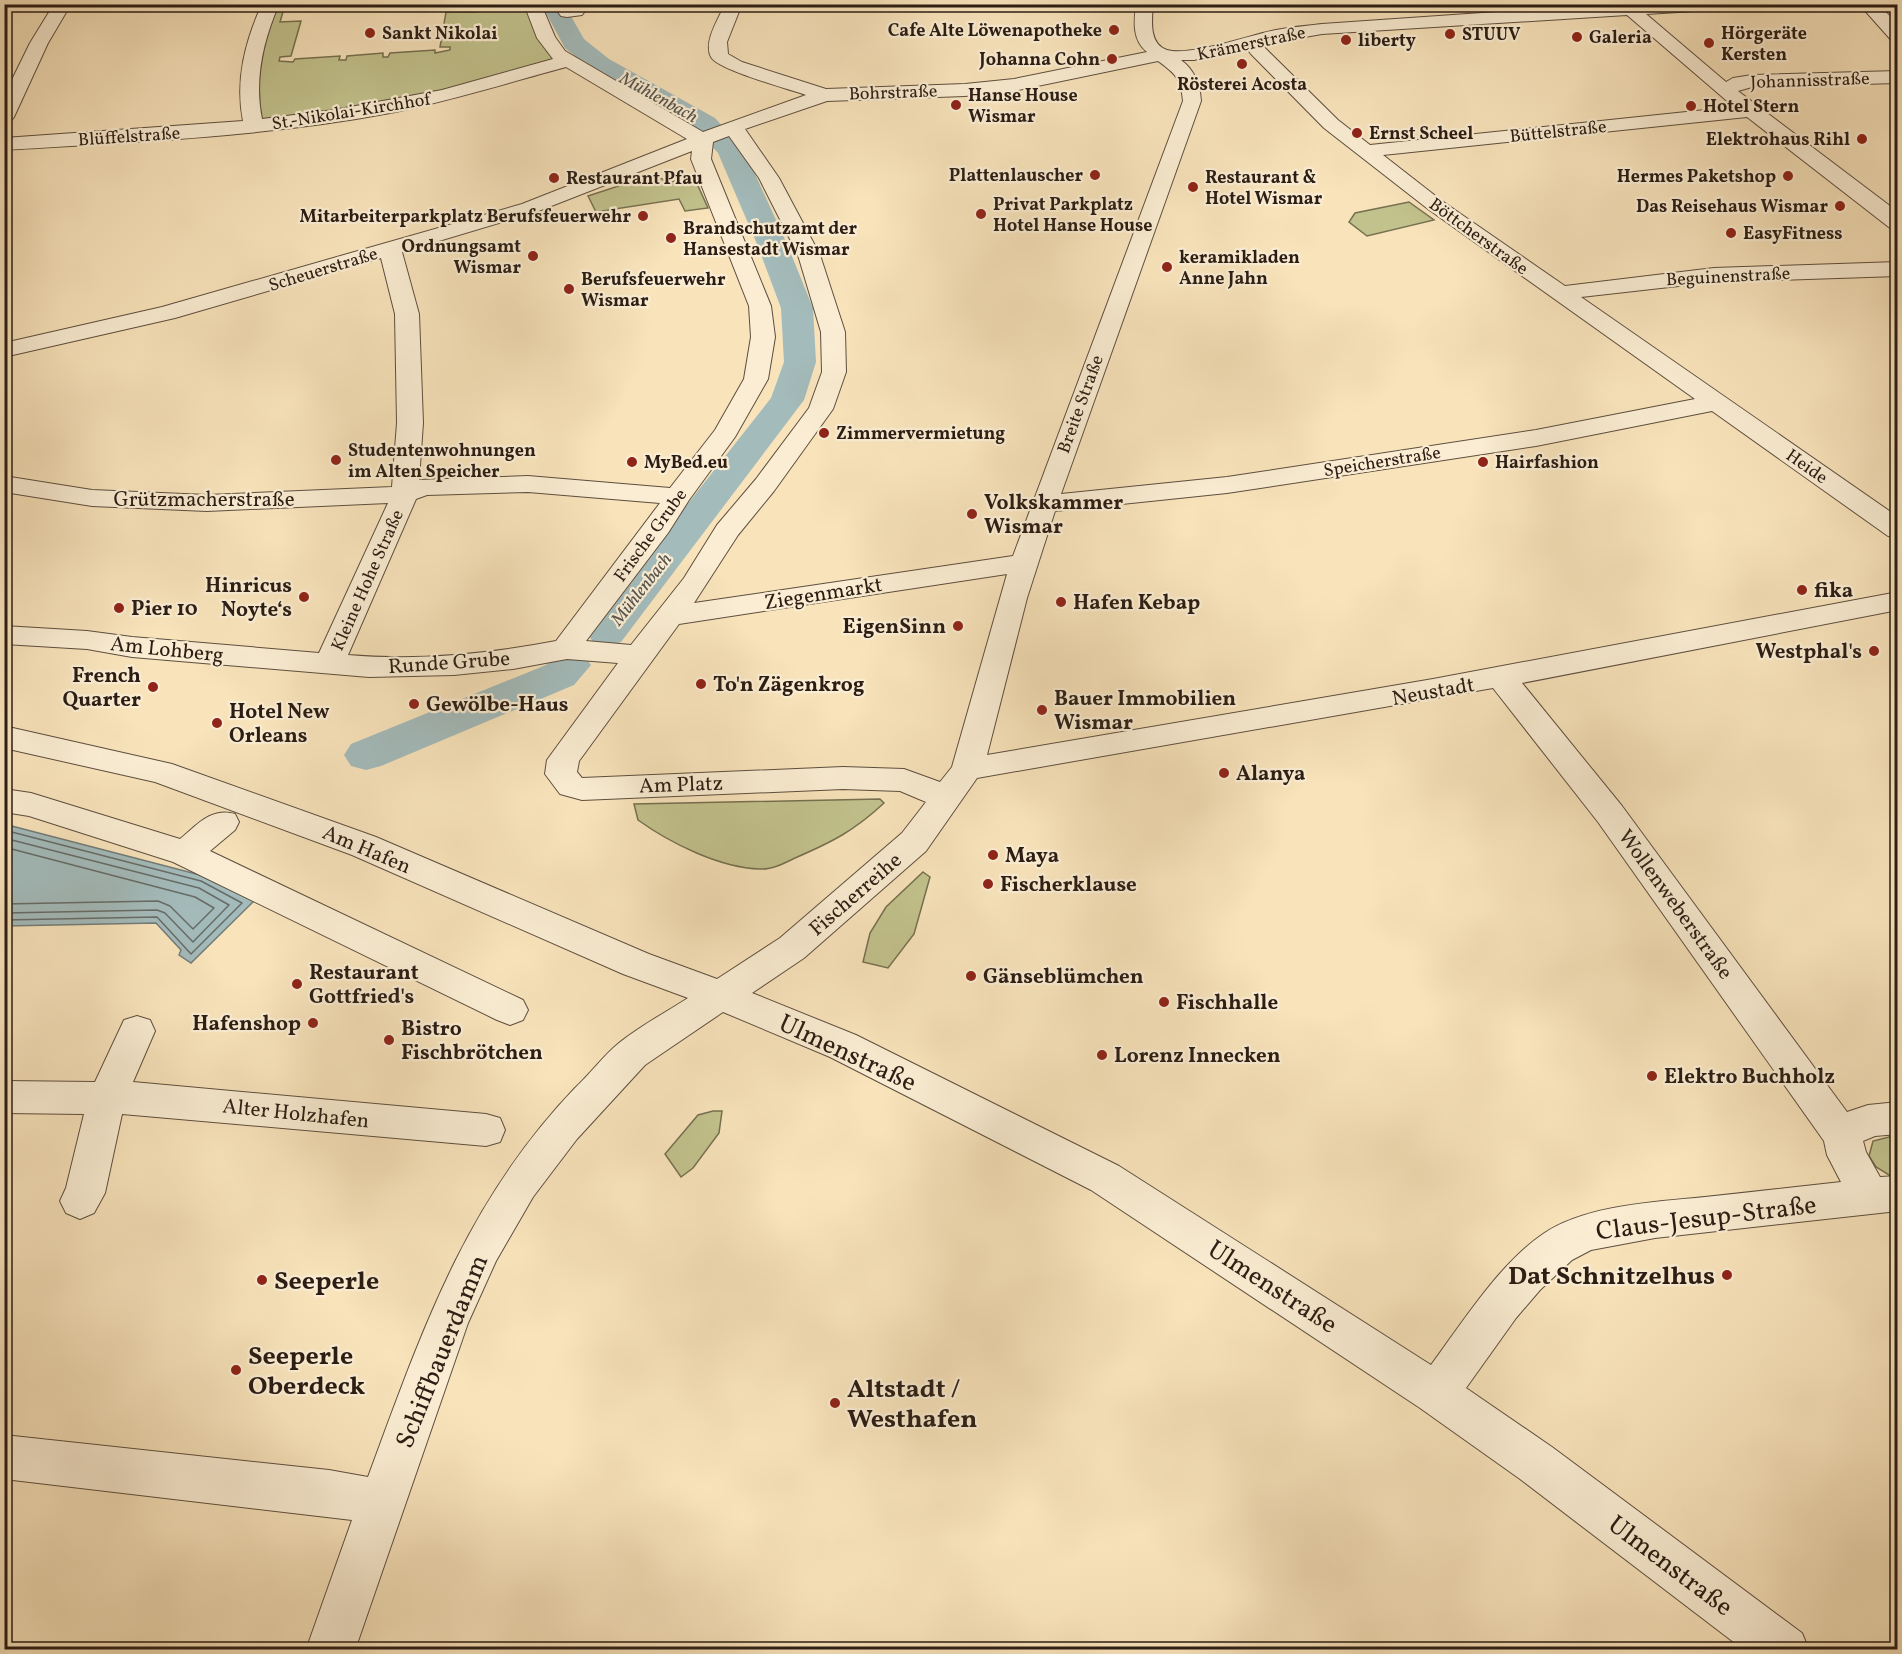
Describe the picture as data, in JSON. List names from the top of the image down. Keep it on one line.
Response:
{"streets":{"street":["Krämerstraße","Johannisstraße","Bohrstraße","St.-Nikolai-Kirchhof","Büttelstraße","Blüffelstraße","Böttcherstraße","Scheuerstraße","Beguinenstraße","Breite Straße","Speicherstraße","Heide","Grützmacherstraße","Frische Grube","Kleine Hohe Straße","Ziegenmarkt","Am Lohberg","Runde Grube","Neustadt","Am Platz","Am Hafen","Fischerreihe","Wollenweberstraße","Ulmenstraße","Alter Holzhafen","Claus-Jesup-Straße","Schiffbauerdamm"]},"crossings":[["Krämerstraße","Bohrstraße"],["Krämerstraße","Breite Straße"],["Bohrstraße","Scheuerstraße"],["Bohrstraße","Breite Straße"],["Bohrstraße","Frische Grube"],["St.-Nikolai-Kirchhof","Blüffelstraße"],["Büttelstraße","Böttcherstraße"],["Böttcherstraße","Beguinenstraße"],["Böttcherstraße","Speicherstraße"],["Böttcherstraße","Heide"],["Scheuerstraße","Frische Grube"],["Scheuerstraße","Kleine Hohe Straße"],["Breite Straße","Speicherstraße"],["Breite Straße","Ziegenmarkt"],["Breite Straße","Neustadt"],["Breite Straße","Fischerreihe"],["Speicherstraße","Heide"],["Grützmacherstraße","Frische Grube"],["Grützmacherstraße","Kleine Hohe Straße"],["Frische Grube","Runde Grube"],["Kleine Hohe Straße","Am Lohberg"],["Kleine Hohe Straße","Runde Grube"],["Am Lohberg","Runde Grube"],["Runde Grube","Am Platz"],["Neustadt","Fischerreihe"],["Neustadt","Wollenweberstraße"],["Am Platz","Fischerreihe"],["Am Hafen","Fischerreihe"],["Am Hafen","Ulmenstraße"],["Am Hafen","Schiffbauerdamm"],["Fischerreihe","Ulmenstraße"],["Fischerreihe","Schiffbauerdamm"],["Wollenweberstraße","Claus-Jesup-Straße"],["Ulmenstraße","Claus-Jesup-Straße"],["Ulmenstraße","Schiffbauerdamm"]],"water":["Mühlenbach"],"places":["Cafe Alte Löwenapotheke","Sankt Nikolai","STUUV","Galeria","liberty","Hörgeräte Kersten","Johanna Cohn","Rösterei Acosta","Hanse House Wismar","Hotel Stern","Ernst Scheel","Elektrohaus Rihl","Plattenlauscher","Hermes Paketshop","Restaurant Pfau","Restaurant & Hotel Wismar","Das Reisehaus Wismar","Privat Parkplatz Hotel Hanse House","Mitarbeiterparkplatz Berufsfeuerwehr","EasyFitness","Brandschutzamt der Hansestadt Wismar","Ordnungsamt Wismar","keramikladen Anne Jahn","Berufsfeuerwehr Wismar","Zimmervermietung","Studentenwohnungen im Alten Speicher","MyBed.eu","Hairfashion","Volkskammer Wismar","fika","Hinricus Noyte‘s","Hafen Kebap","Pier 10","EigenSinn","Westphal's","To'n Zägenkrog","French Quarter","Gewölbe-Haus","Bauer Immobilien Wismar","Hotel New Orleans","Alanya","Maya","Fischerklause","Gänseblümchen","Restaurant Gottfried's","Fischhalle","Hafenshop","Bistro Fischbrötchen","Lorenz Innecken","Elektro Buchholz","Dat Schnitzelhus","Seeperle","Seeperle Oberdeck","Altstadt / Westhafen"]}
